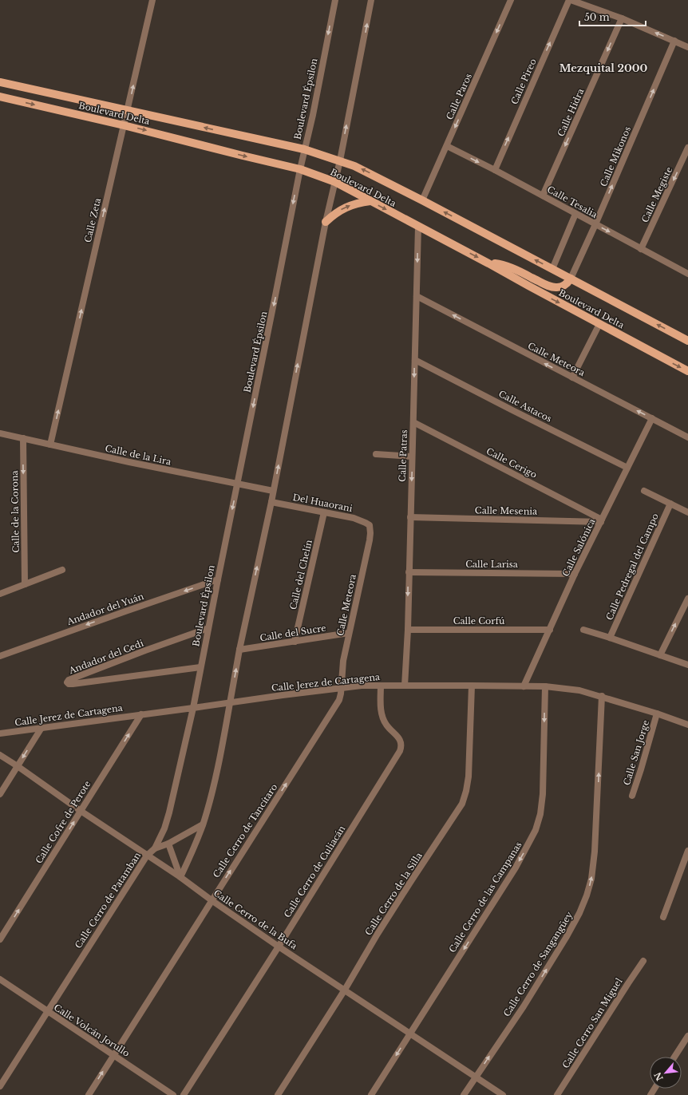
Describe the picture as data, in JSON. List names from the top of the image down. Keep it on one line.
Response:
{"streets":{"main road":["Boulevard Delta"],"street":["Calle Pireo","Calle Paros","Boulevard Épsilon","Calle Hidra","Calle Mikonos","Calle Megiste","Calle Tesalia","Calle Zeta","Calle Meteora","Calle Astacos","Calle de la Lira","Calle Patras","Calle Cerigo","Del Huaorani","Calle Mesenia","Calle de la Corona","Calle Salónica","Calle Larisa","Calle Pedregal del Campo","Calle del Chelín","Andador del Yuán","Calle Corfú","Calle del Sucre","Andador del Cedi","Calle Jerez de Cartagena","Calle San Jorge","Calle Cofre de Perote","Calle Cerro de Tancítaro","Calle Cerro de Culiacán","Calle Cerro de la Silla","Calle Cerro de las Campanas","Calle Cerro de Patamban","Calle Cerro de la Bufa","Calle Cerro de Sangangüey","Calle Cerro San Miguel","Calle Volcán Jorullo"]},"crossings":[["Calle Pireo","Calle Tesalia"],["Calle Paros","Boulevard Delta"],["Calle Paros","Calle Tesalia"],["Boulevard Épsilon","Boulevard Delta"],["Boulevard Épsilon","Calle de la Lira"],["Boulevard Épsilon","Andador del Yuán"],["Boulevard Épsilon","Andador del Cedi"],["Boulevard Épsilon","Calle Jerez de Cartagena"],["Boulevard Épsilon","Calle Cerro de Patamban"],["Calle Hidra","Calle Tesalia"],["Boulevard Delta","Calle Mikonos"],["Boulevard Delta","Calle Zeta"],["Boulevard Delta","Calle Patras"],["Calle Mikonos","Calle Tesalia"],["Calle Megiste","Calle Tesalia"],["Calle Zeta","Calle de la Lira"],["Calle Meteora","Calle Patras"],["Calle Meteora","Del Huaorani"],["Calle Meteora","Calle Salónica"],["Calle Meteora","Calle del Sucre"],["Calle Meteora","Calle Jerez de Cartagena"],["Calle Meteora","Calle Cerro de Tancítaro"],["Calle Astacos","Calle Patras"],["Calle Astacos","Calle Salónica"],["Calle de la Lira","Calle de la Corona"],["Calle Patras","Calle Cerigo"],["Calle Patras","Calle Mesenia"],["Calle Patras","Calle Larisa"],["Calle Patras","Calle Corfú"],["Calle Patras","Calle Jerez de Cartagena"],["Calle Cerigo","Calle Mesenia"],["Calle Cerigo","Calle Salónica"],["Del Huaorani","Calle del Chelín"],["Calle Mesenia","Calle Salónica"],["Calle Salónica","Calle Larisa"],["Calle Salónica","Calle Corfú"],["Calle Salónica","Calle Jerez de Cartagena"],["Calle del Chelín","Calle del Sucre"],["Calle Jerez de Cartagena","Calle San Jorge"],["Calle Jerez de Cartagena","Calle Cofre de Perote"],["Calle Jerez de Cartagena","Calle Cerro de Tancítaro"],["Calle Jerez de Cartagena","Calle Cerro de Culiacán"],["Calle Jerez de Cartagena","Calle Cerro de la Silla"],["Calle Jerez de Cartagena","Calle Cerro de las Campanas"],["Calle Jerez de Cartagena","Calle Cerro de Patamban"],["Calle Jerez de Cartagena","Calle Cerro de Sangangüey"],["Calle Cofre de Perote","Calle Cerro de la Bufa"],["Calle Cerro de Tancítaro","Calle Cerro de la Bufa"],["Calle Cerro de Tancítaro","Calle Volcán Jorullo"],["Calle Cerro de Culiacán","Calle Cerro de la Bufa"],["Calle Cerro de la Silla","Calle Cerro de la Bufa"],["Calle Cerro de las Campanas","Calle Cerro de la Bufa"],["Calle Cerro de Patamban","Calle Cerro de la Bufa"],["Calle Cerro de Patamban","Calle Volcán Jorullo"],["Calle Cerro de la Bufa","Calle Cerro de Sangangüey"]],"one_way":["Calle Pireo","Calle Paros","Calle Hidra","Calle Mikonos","Calle Megiste","Calle Tesalia","Calle Zeta","Calle Meteora","Calle Patras","Calle de la Corona","Andador del Yuán","Calle Cofre de Perote","Calle Cerro de Tancítaro","Calle Cerro de las Campanas","Calle Cerro de Sangangüey"],"districts":["Mezquital 2000"],"scale_bar":"50 m","north":"bottom left"}
